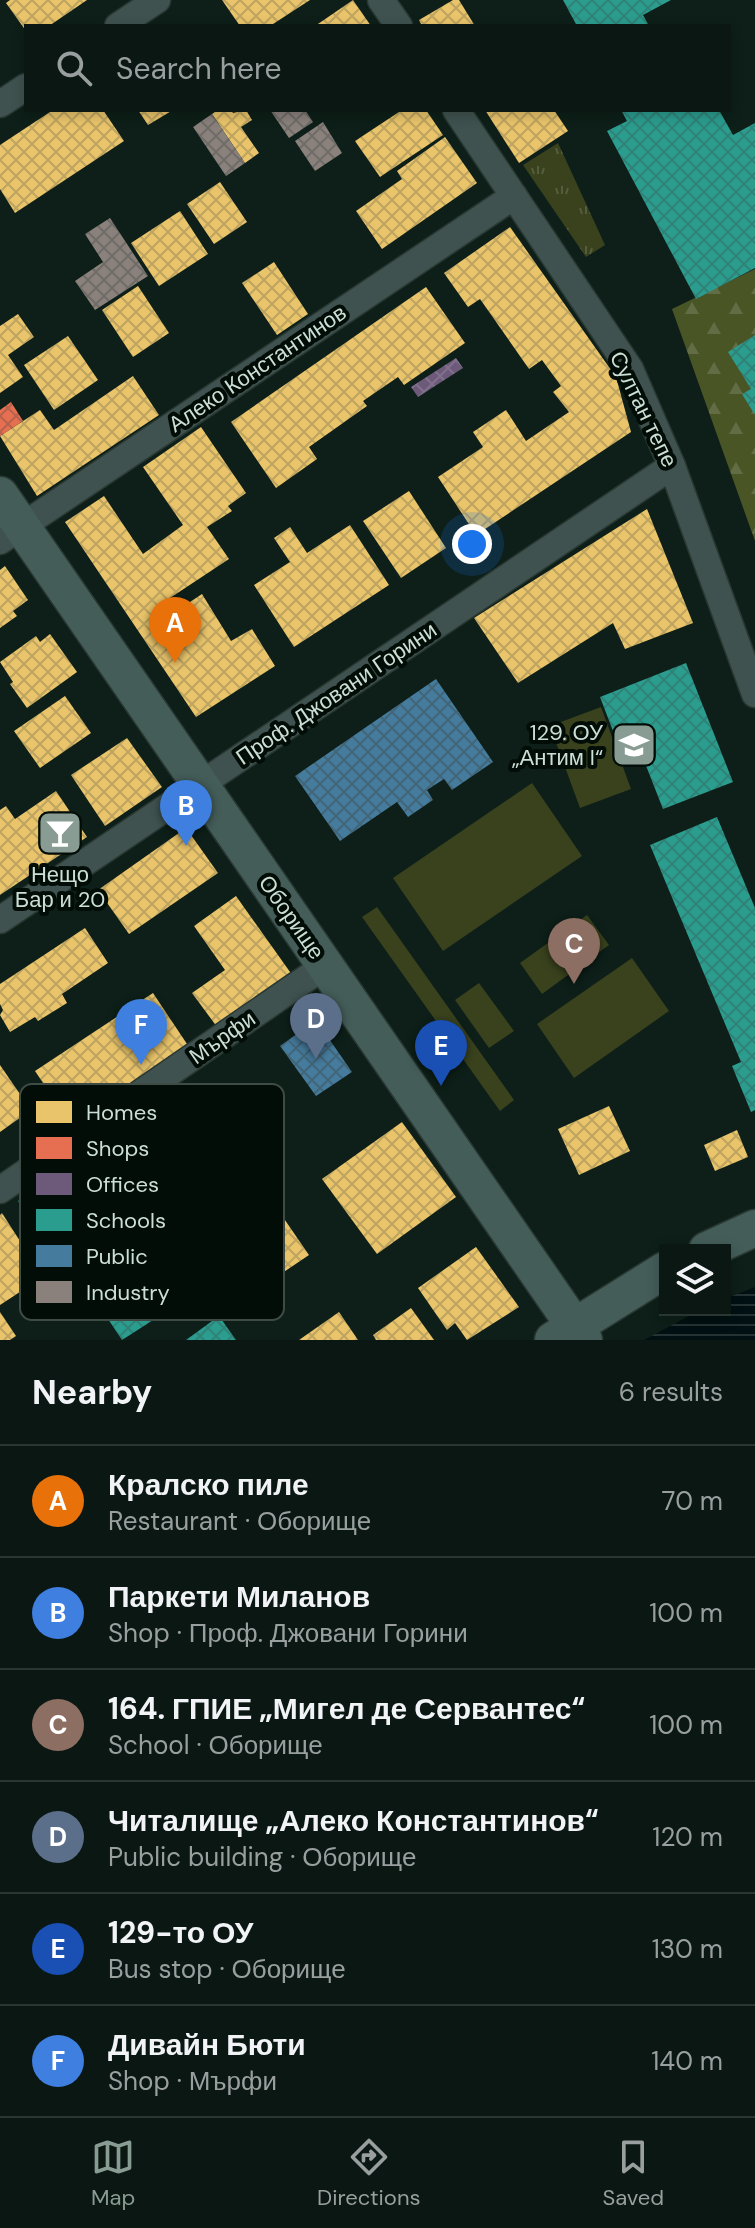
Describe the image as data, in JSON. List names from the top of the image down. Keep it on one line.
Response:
{"streets":{"street":["Алеко Константинов","Султан тепе","Проф. Джовани Горини","Оборище","Мърфи"]},"crossings":[["Алеко Константинов","Султан тепе"],["Алеко Константинов","Оборище"],["Султан тепе","Проф. Джовани Горини"],["Проф. Джовани Горини","Оборище"],["Оборище","Мърфи"]],"places":{"school or university":["129. ОУ „Антим I“"],"bar":["Нещо Бар и 20"]},"legend":["Homes","Shops","Offices","Schools","Public","Industry"],"page":{"search":"Search here","pins":["A","B","C","D","F","E"],"heading":["Nearby","6 results"],"list":[{"mark":"A","name":"Кралско пиле","note":"Restaurant · Оборище","value":"70 m"},{"mark":"B","name":"Паркети Миланов","note":"Shop · Проф. Джовани Горини","value":"100 m"},{"mark":"C","name":"164. ГПИЕ „Мигел де Сервантес“","note":"School · Оборище","value":"100 m"},{"mark":"D","name":"Читалище „Алеко Константинов“","note":"Public building · Оборище","value":"120 m"},{"mark":"E","name":"129-то ОУ","note":"Bus stop · Оборище","value":"130 m"},{"mark":"F","name":"Дивайн Бюти","note":"Shop · Мърфи","value":"140 m"}],"nav":["Map","Directions","Saved"]}}
